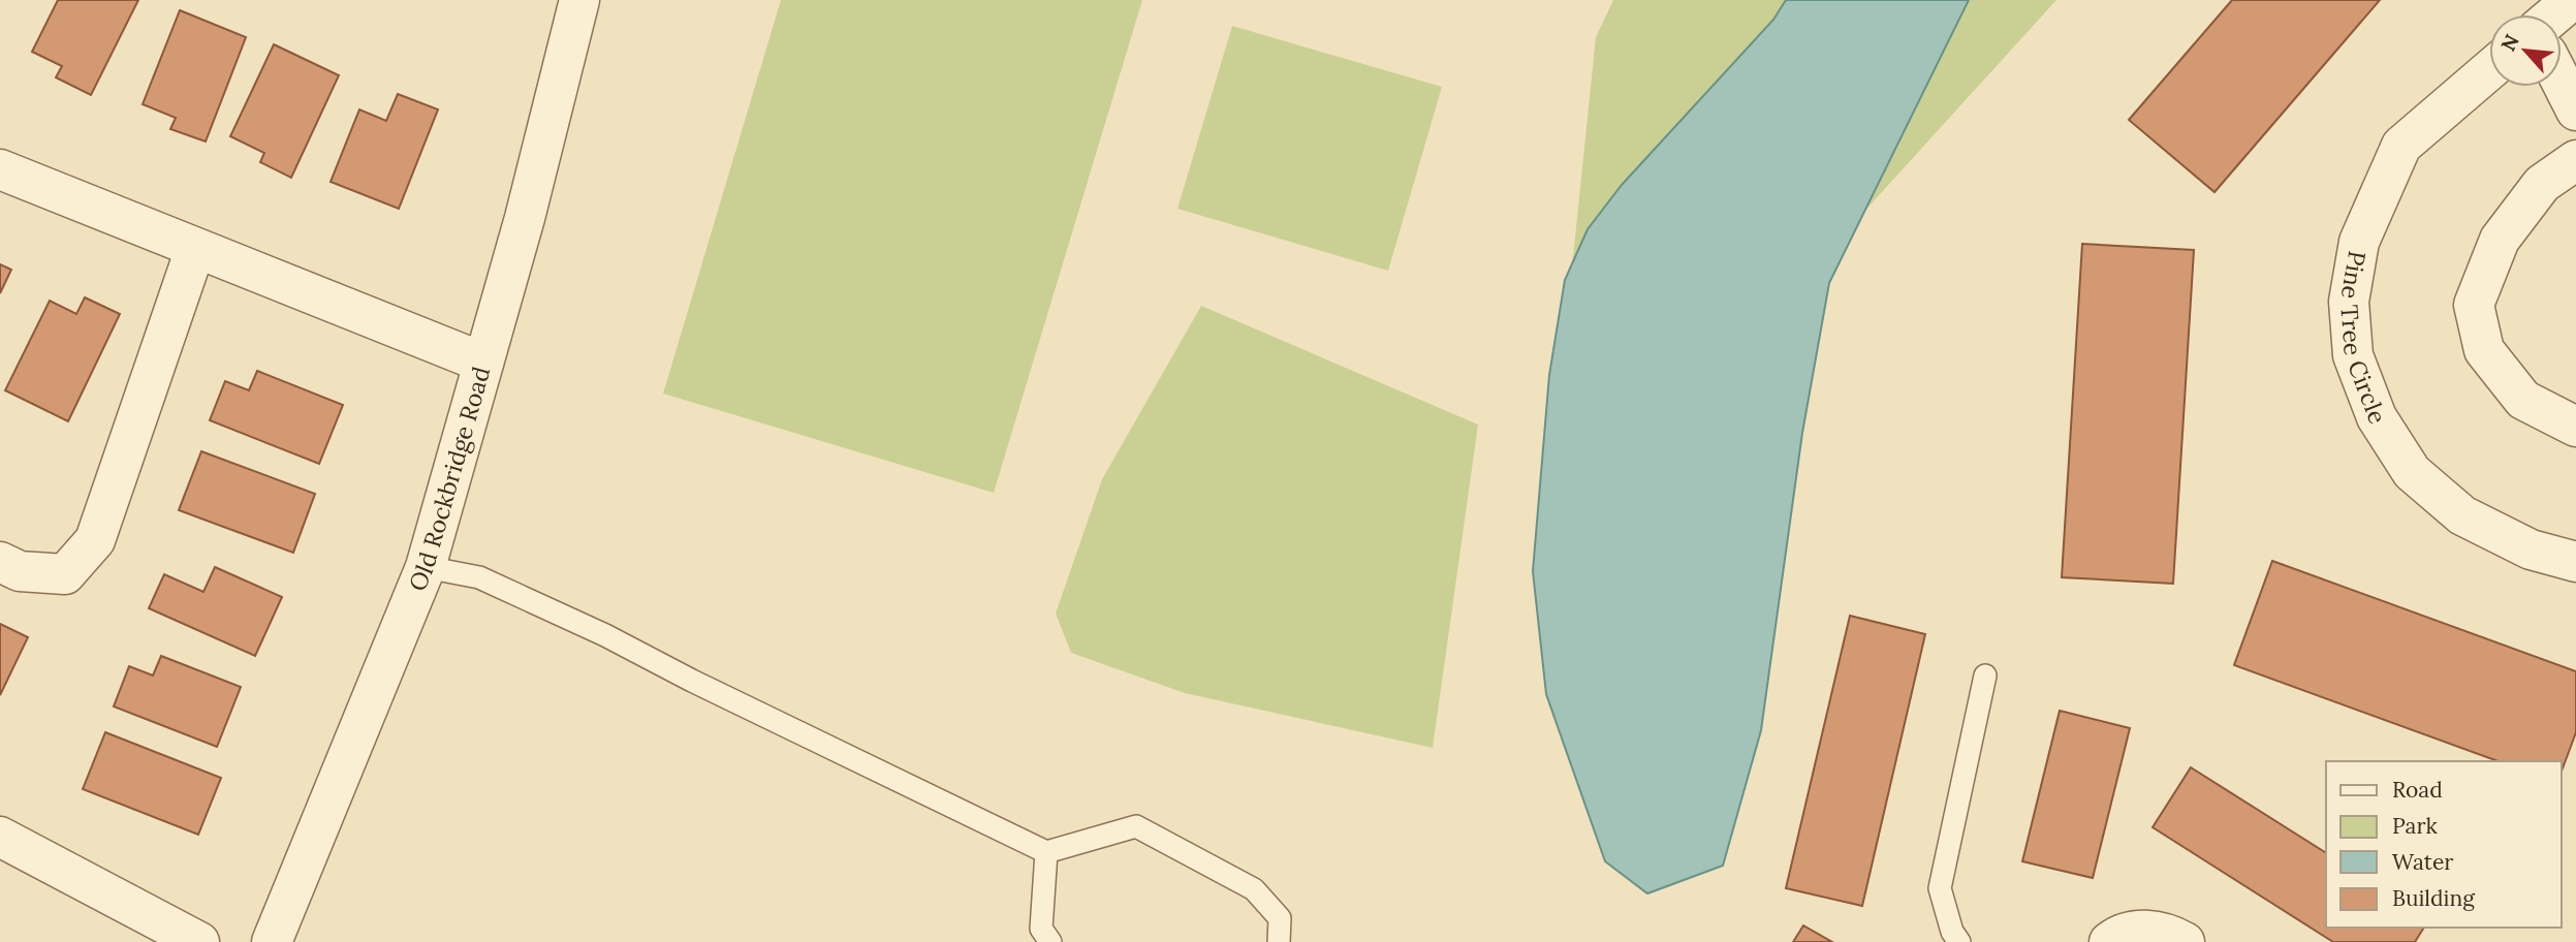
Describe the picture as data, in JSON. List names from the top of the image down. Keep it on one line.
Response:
{"streets":{"street":["Pine Tree Circle","Old Rockbridge Road"]},"legend":["Road","Park","Water","Building"],"north":"top left"}
